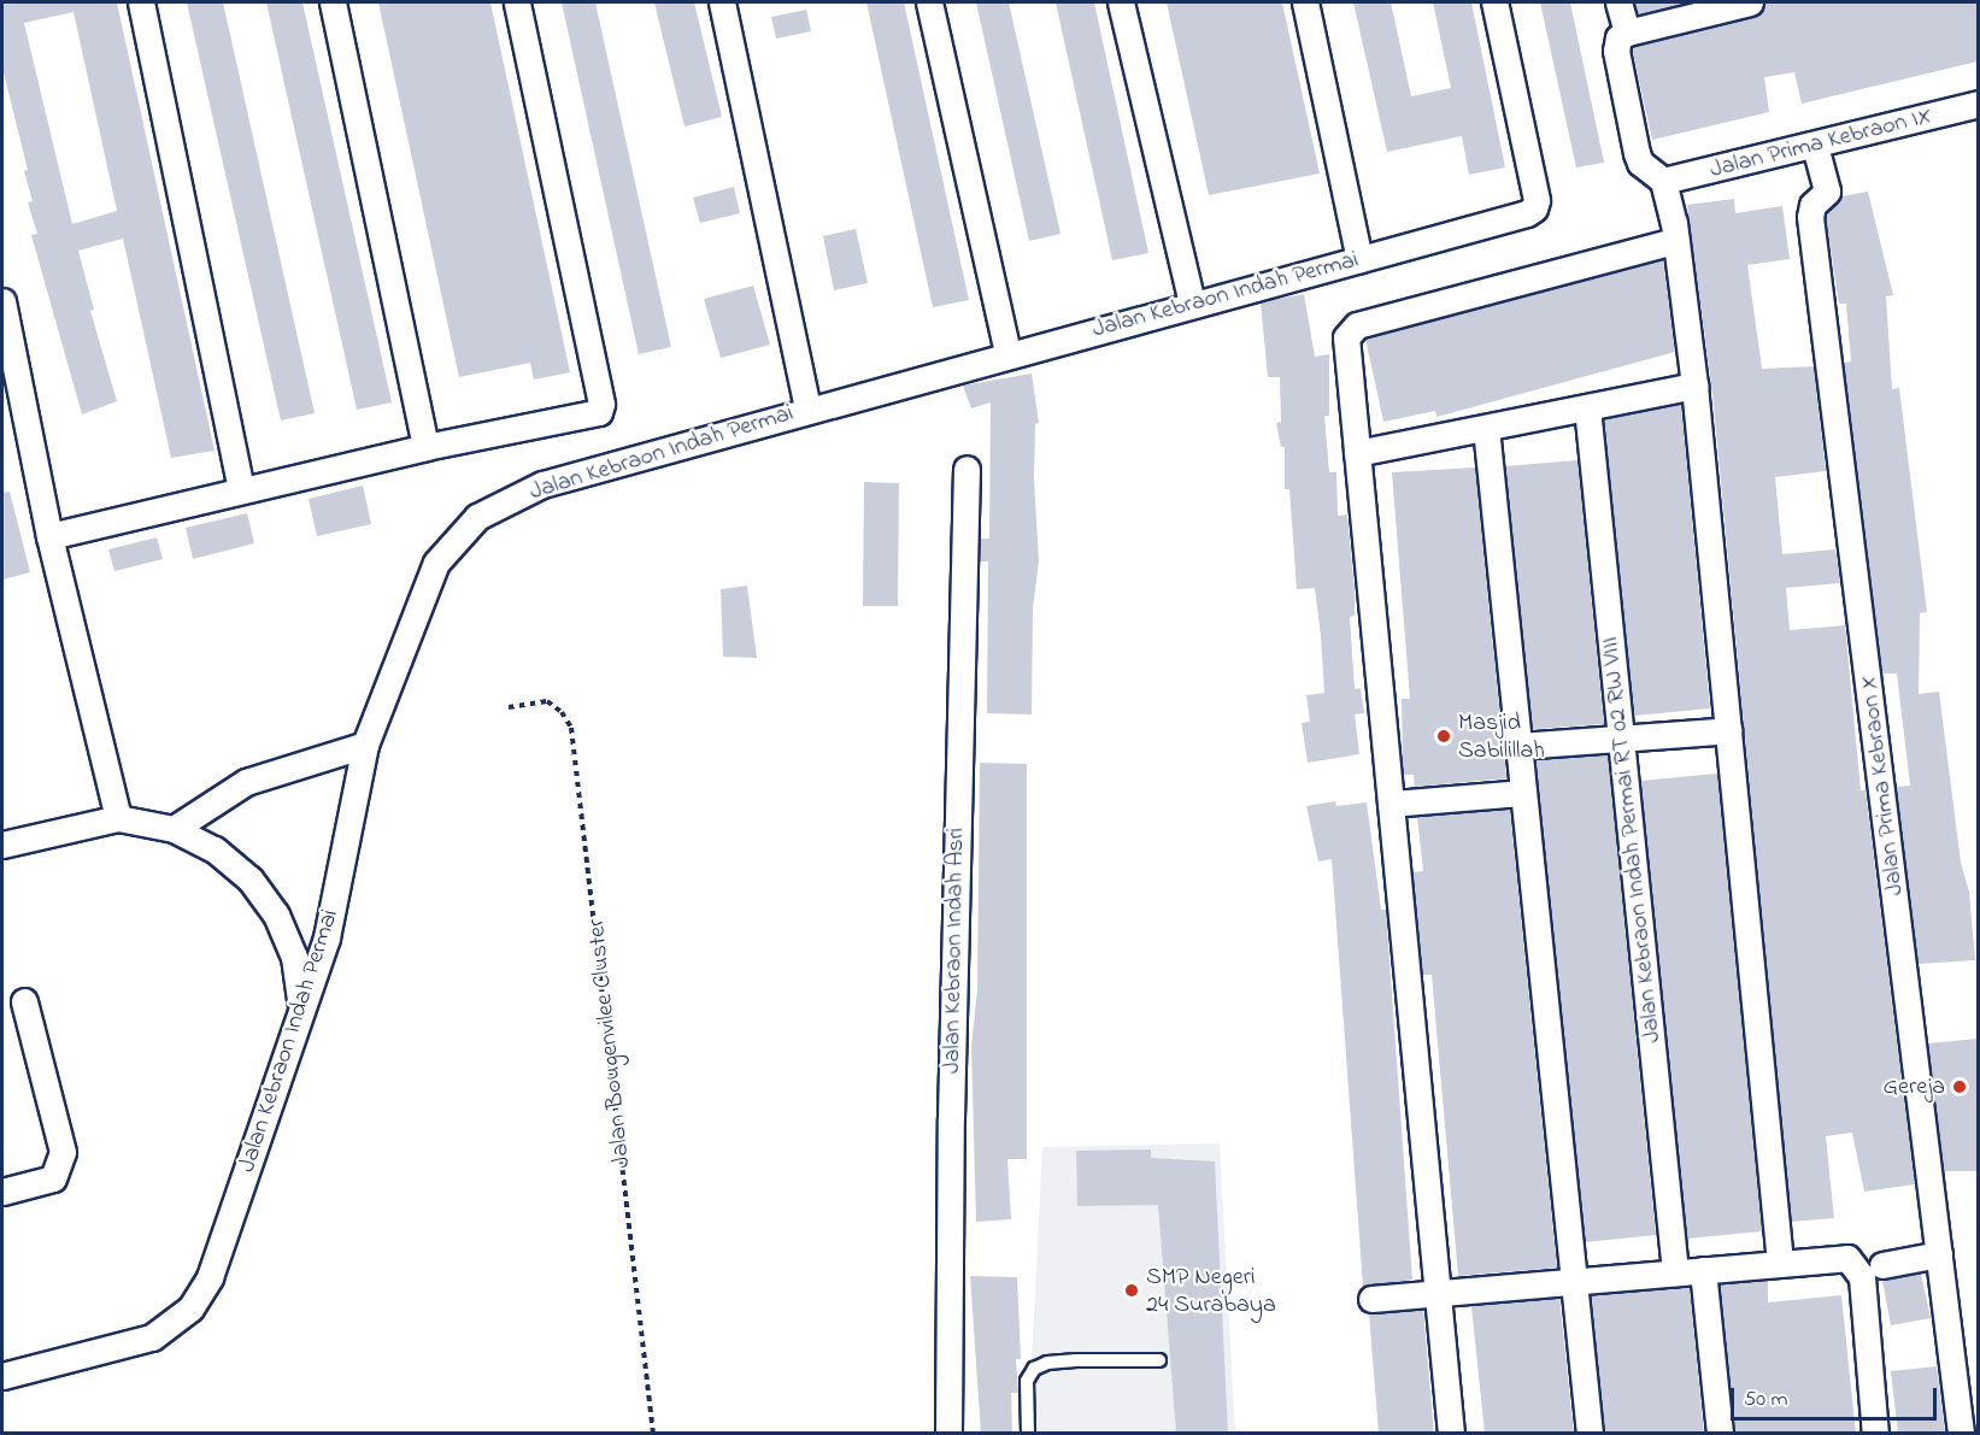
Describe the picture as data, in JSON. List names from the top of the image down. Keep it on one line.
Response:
{"streets":{"street":["Jalan Prima Kebraon IX","Jalan Kebraon Indah Permai","Jalan Prima Kebraon X","Jalan Kebraon Indah Permai RT 02 RW VIII","Jalan Kebraon Indah Asri"],"path":["Jalan Bougenvilee Cluster"]},"crossings":[["Jalan Prima Kebraon IX","Jalan Prima Kebraon X"]],"places":["Masjid Sabilillah","Gereja","SMP Negeri 24 Surabaya"],"scale_bar":"50 m"}
